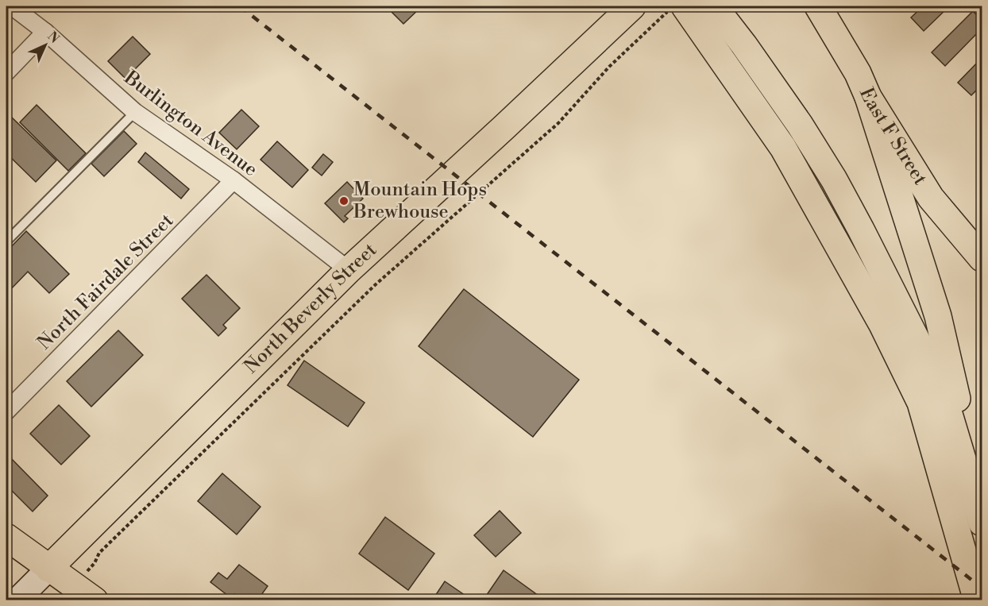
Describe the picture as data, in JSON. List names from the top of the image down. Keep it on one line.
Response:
{"streets":{"main road":["East F Street","North Beverly Street"],"street":["Burlington Avenue","North Fairdale Street"]},"crossings":[["Burlington Avenue","North Fairdale Street"],["Burlington Avenue","North Beverly Street"]],"places":["Mountain Hops Brewhouse"],"north":"top right"}
